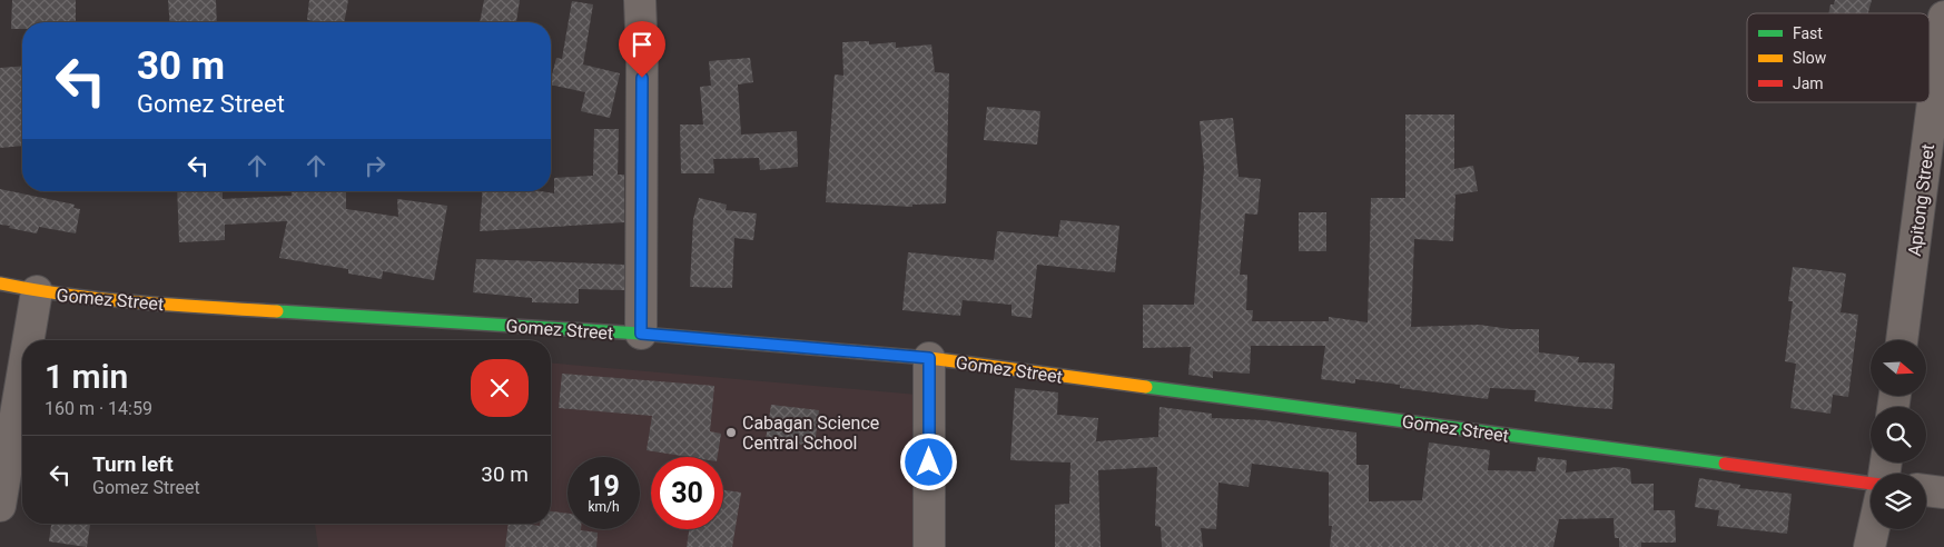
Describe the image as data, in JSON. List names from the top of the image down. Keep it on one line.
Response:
{"streets":{"street":["Apitong Street","Gomez Street"]},"places":["Cabagan Science Central School"],"legend":["Fast","Slow","Jam"],"north":"right","page":{"turn":["30 m","Gomez Street"],"heading":["1 min","160 m · 14:59"],"list":[{"name":"Turn left","note":"Gomez Street","value":"30 m"}],"speed":"19 km/h","limit":"30"}}
